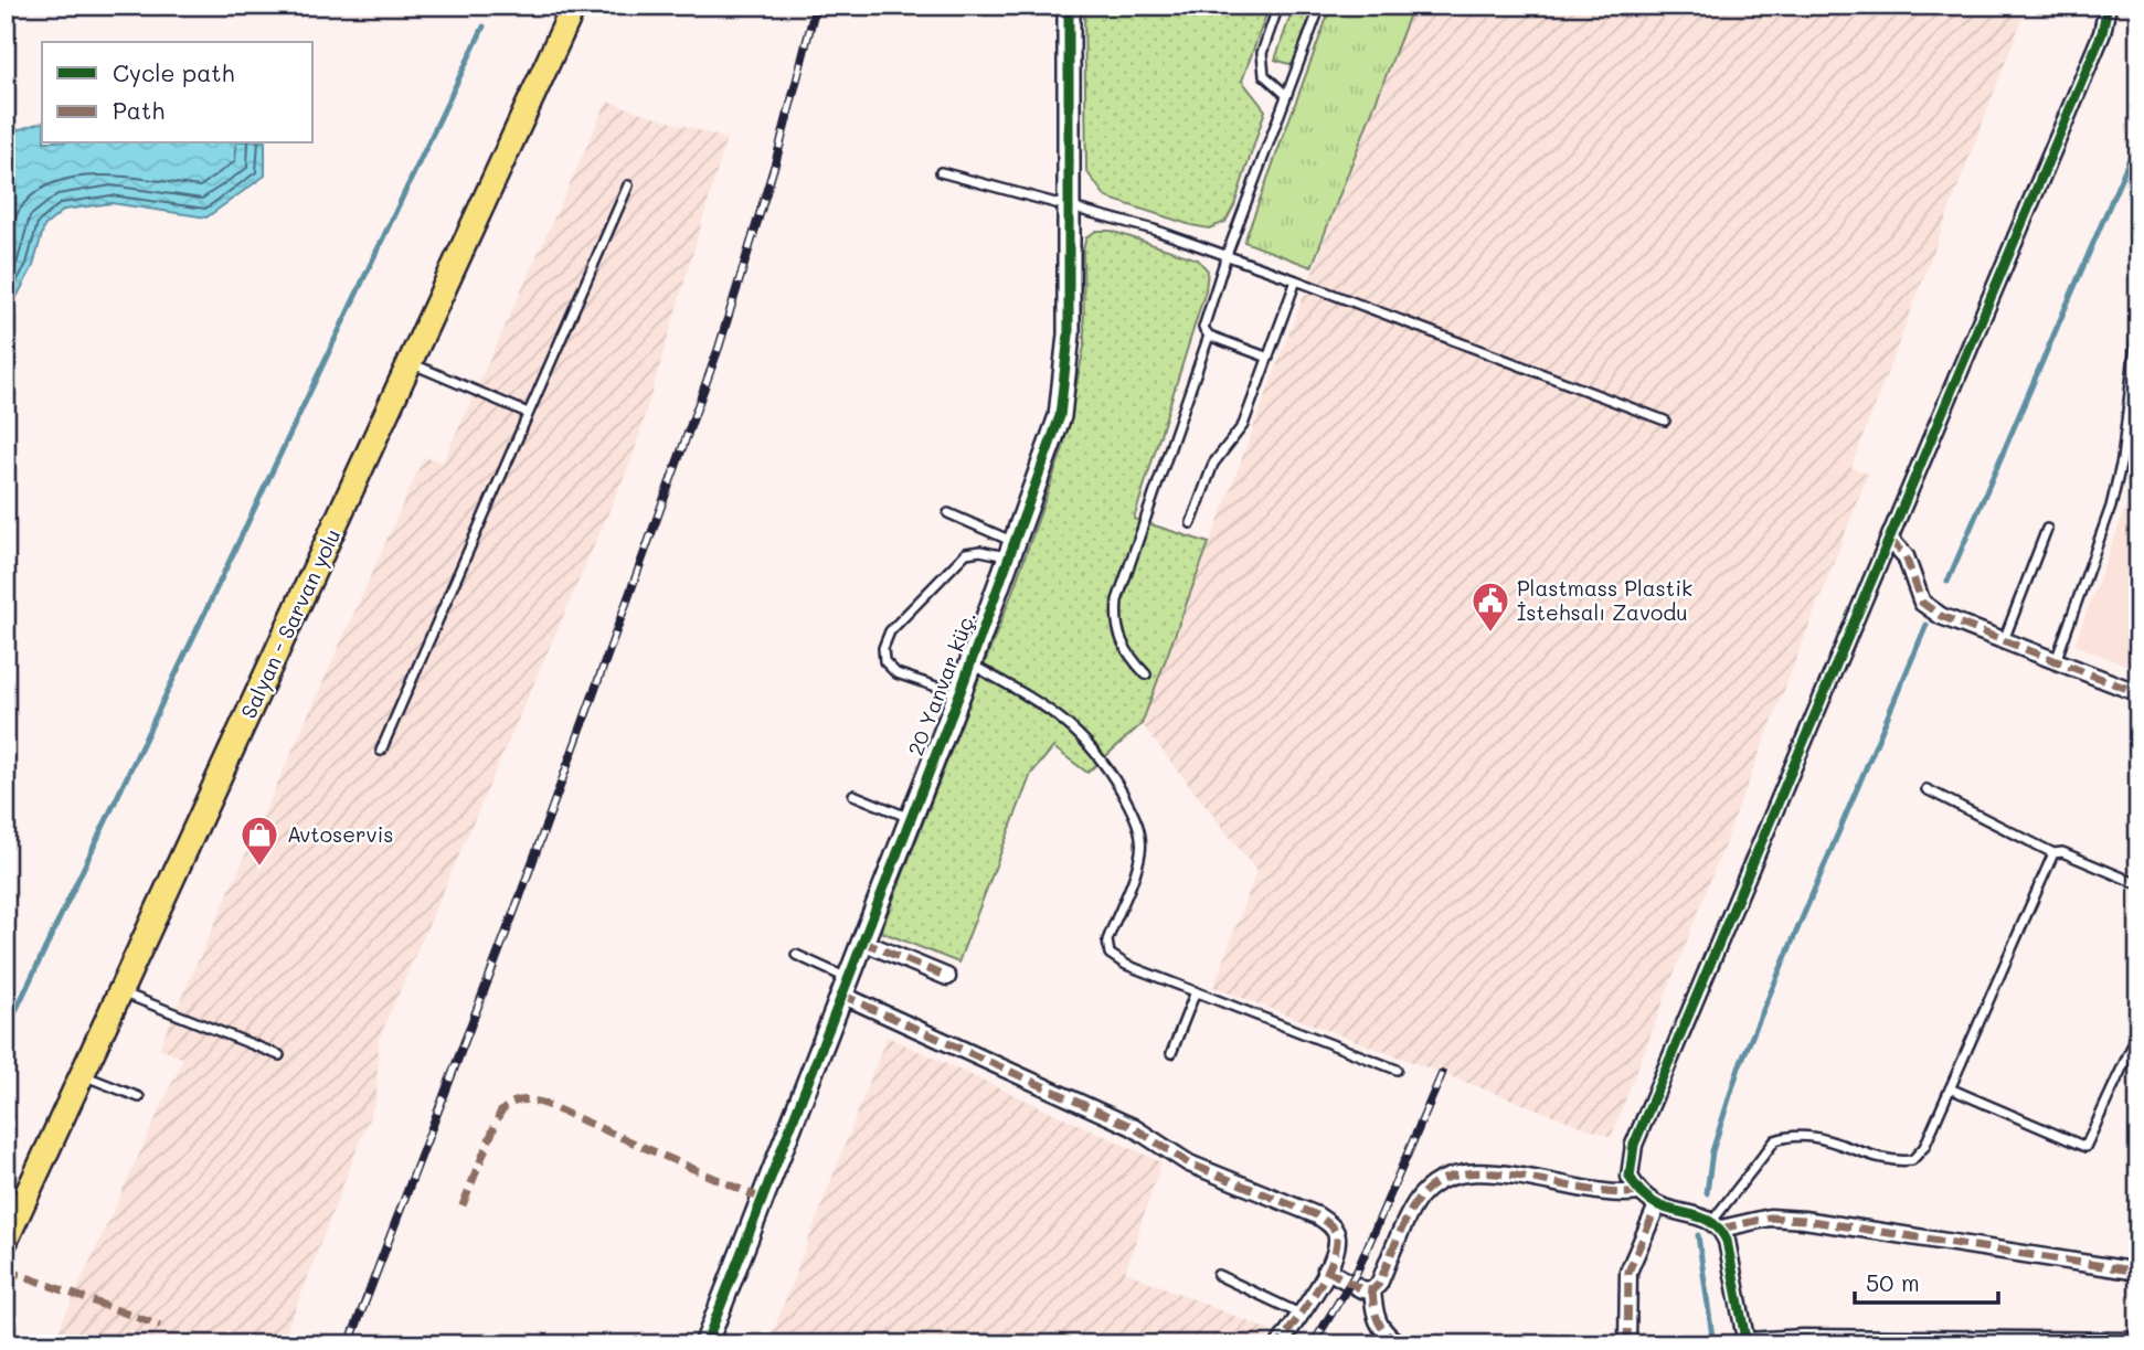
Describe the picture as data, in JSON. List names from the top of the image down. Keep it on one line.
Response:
{"streets":{"main road":["Salyan - Sarvan yolu"],"street":["20 Yanvar küç."]},"places":{"public building":["Plastmass Plastik İstehsalı Zavodu"],"shop":["Avtoservis"]},"legend":["Cycle path","Path"],"scale_bar":"50 m"}
